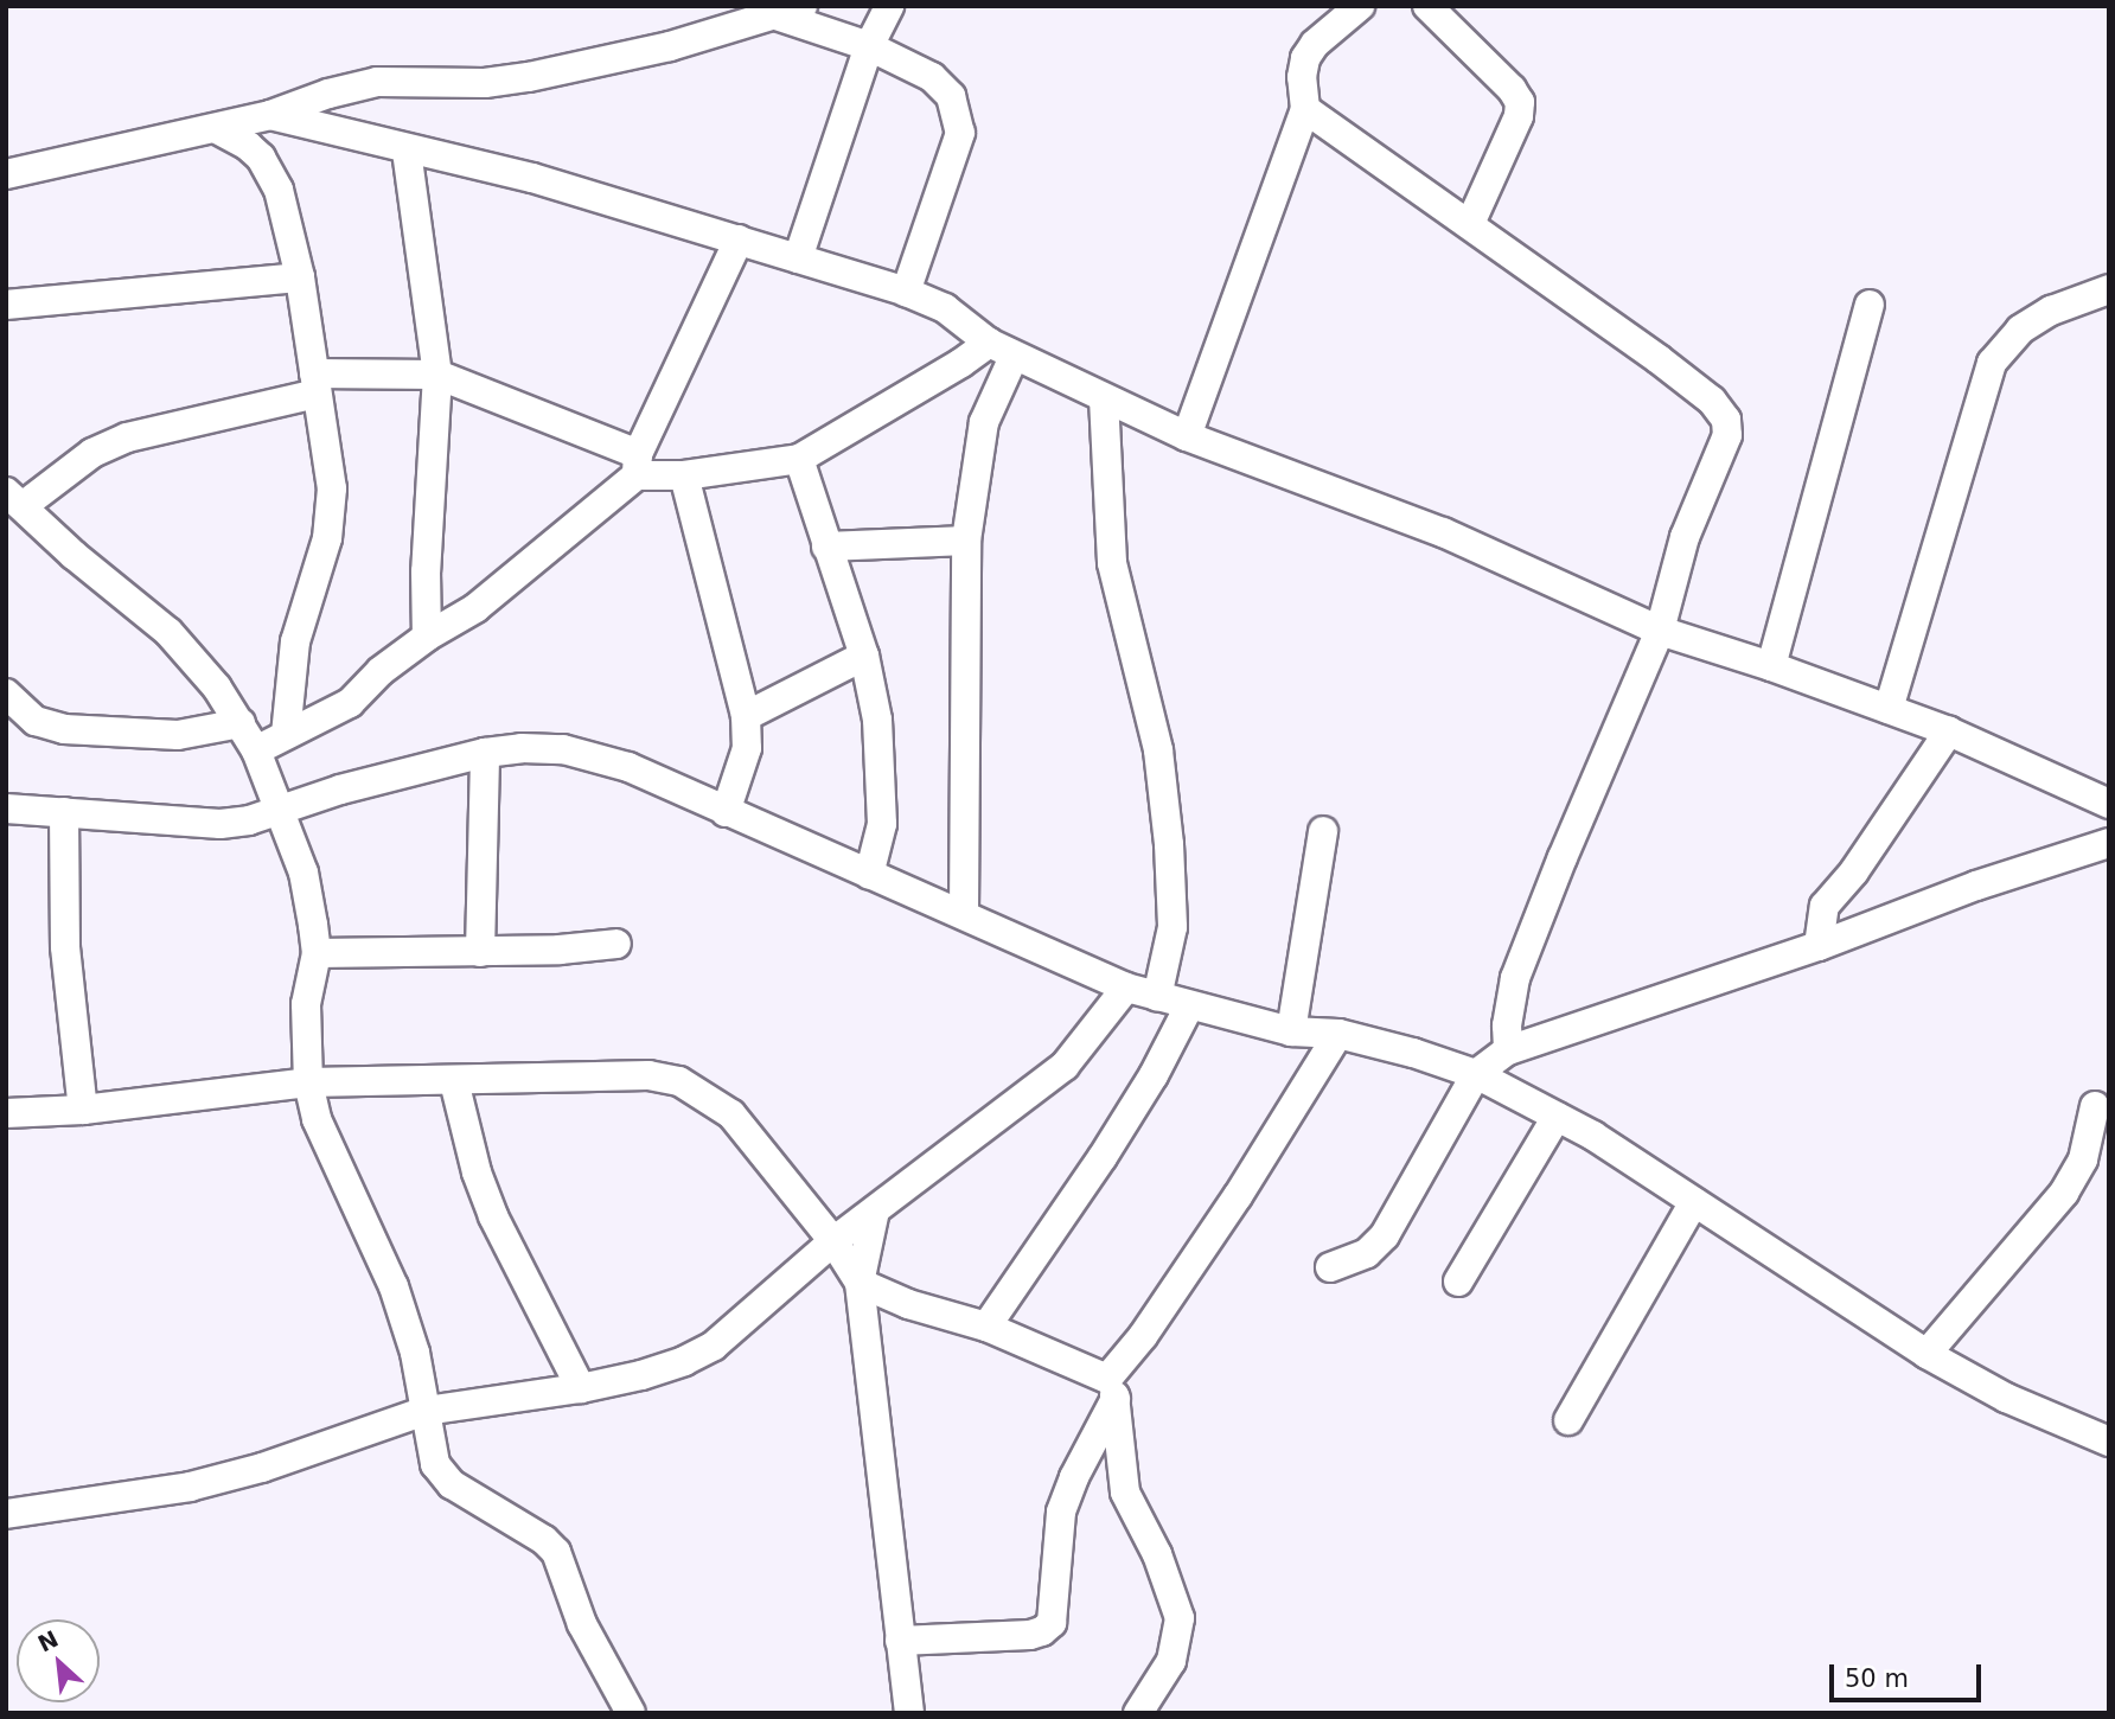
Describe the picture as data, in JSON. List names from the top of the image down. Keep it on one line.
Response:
{"scale_bar":"50 m","north":"top left"}
